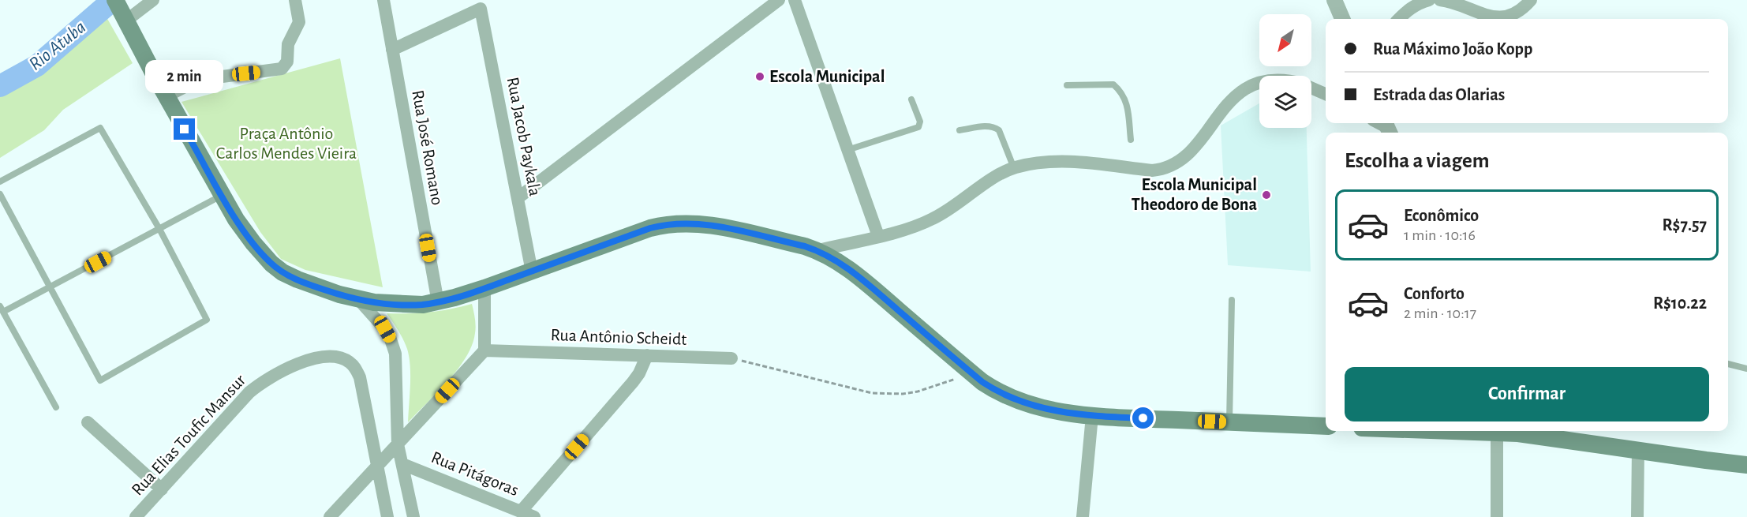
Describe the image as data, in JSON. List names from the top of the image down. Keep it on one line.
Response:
{"streets":{"street":["Rua Jacob Paykala","Rua José Romano","Rua Antônio Scheidt","Rua Elias Toufic Mansur","Rua Pitágoras"]},"crossings":[["Rua Jacob Paykala","Rua José Romano"]],"water":["Rio Atuba"],"parks":["Praça Antônio Carlos Mendes Vieira"],"places":["Escola Municipal","Escola Municipal Theodoro de Bona"],"north":"bottom left","page":{"banner":["Rua Máximo João Kopp","Estrada das Olarias"],"bubble":"2 min","heading":"Escolha a viagem","list":[{"name":"Econômico","note":"1 min · 10:16","value":"R$7.57"},{"name":"Conforto","note":"2 min · 10:17","value":"R$10.22"}],"buttons":"Confirmar"}}
